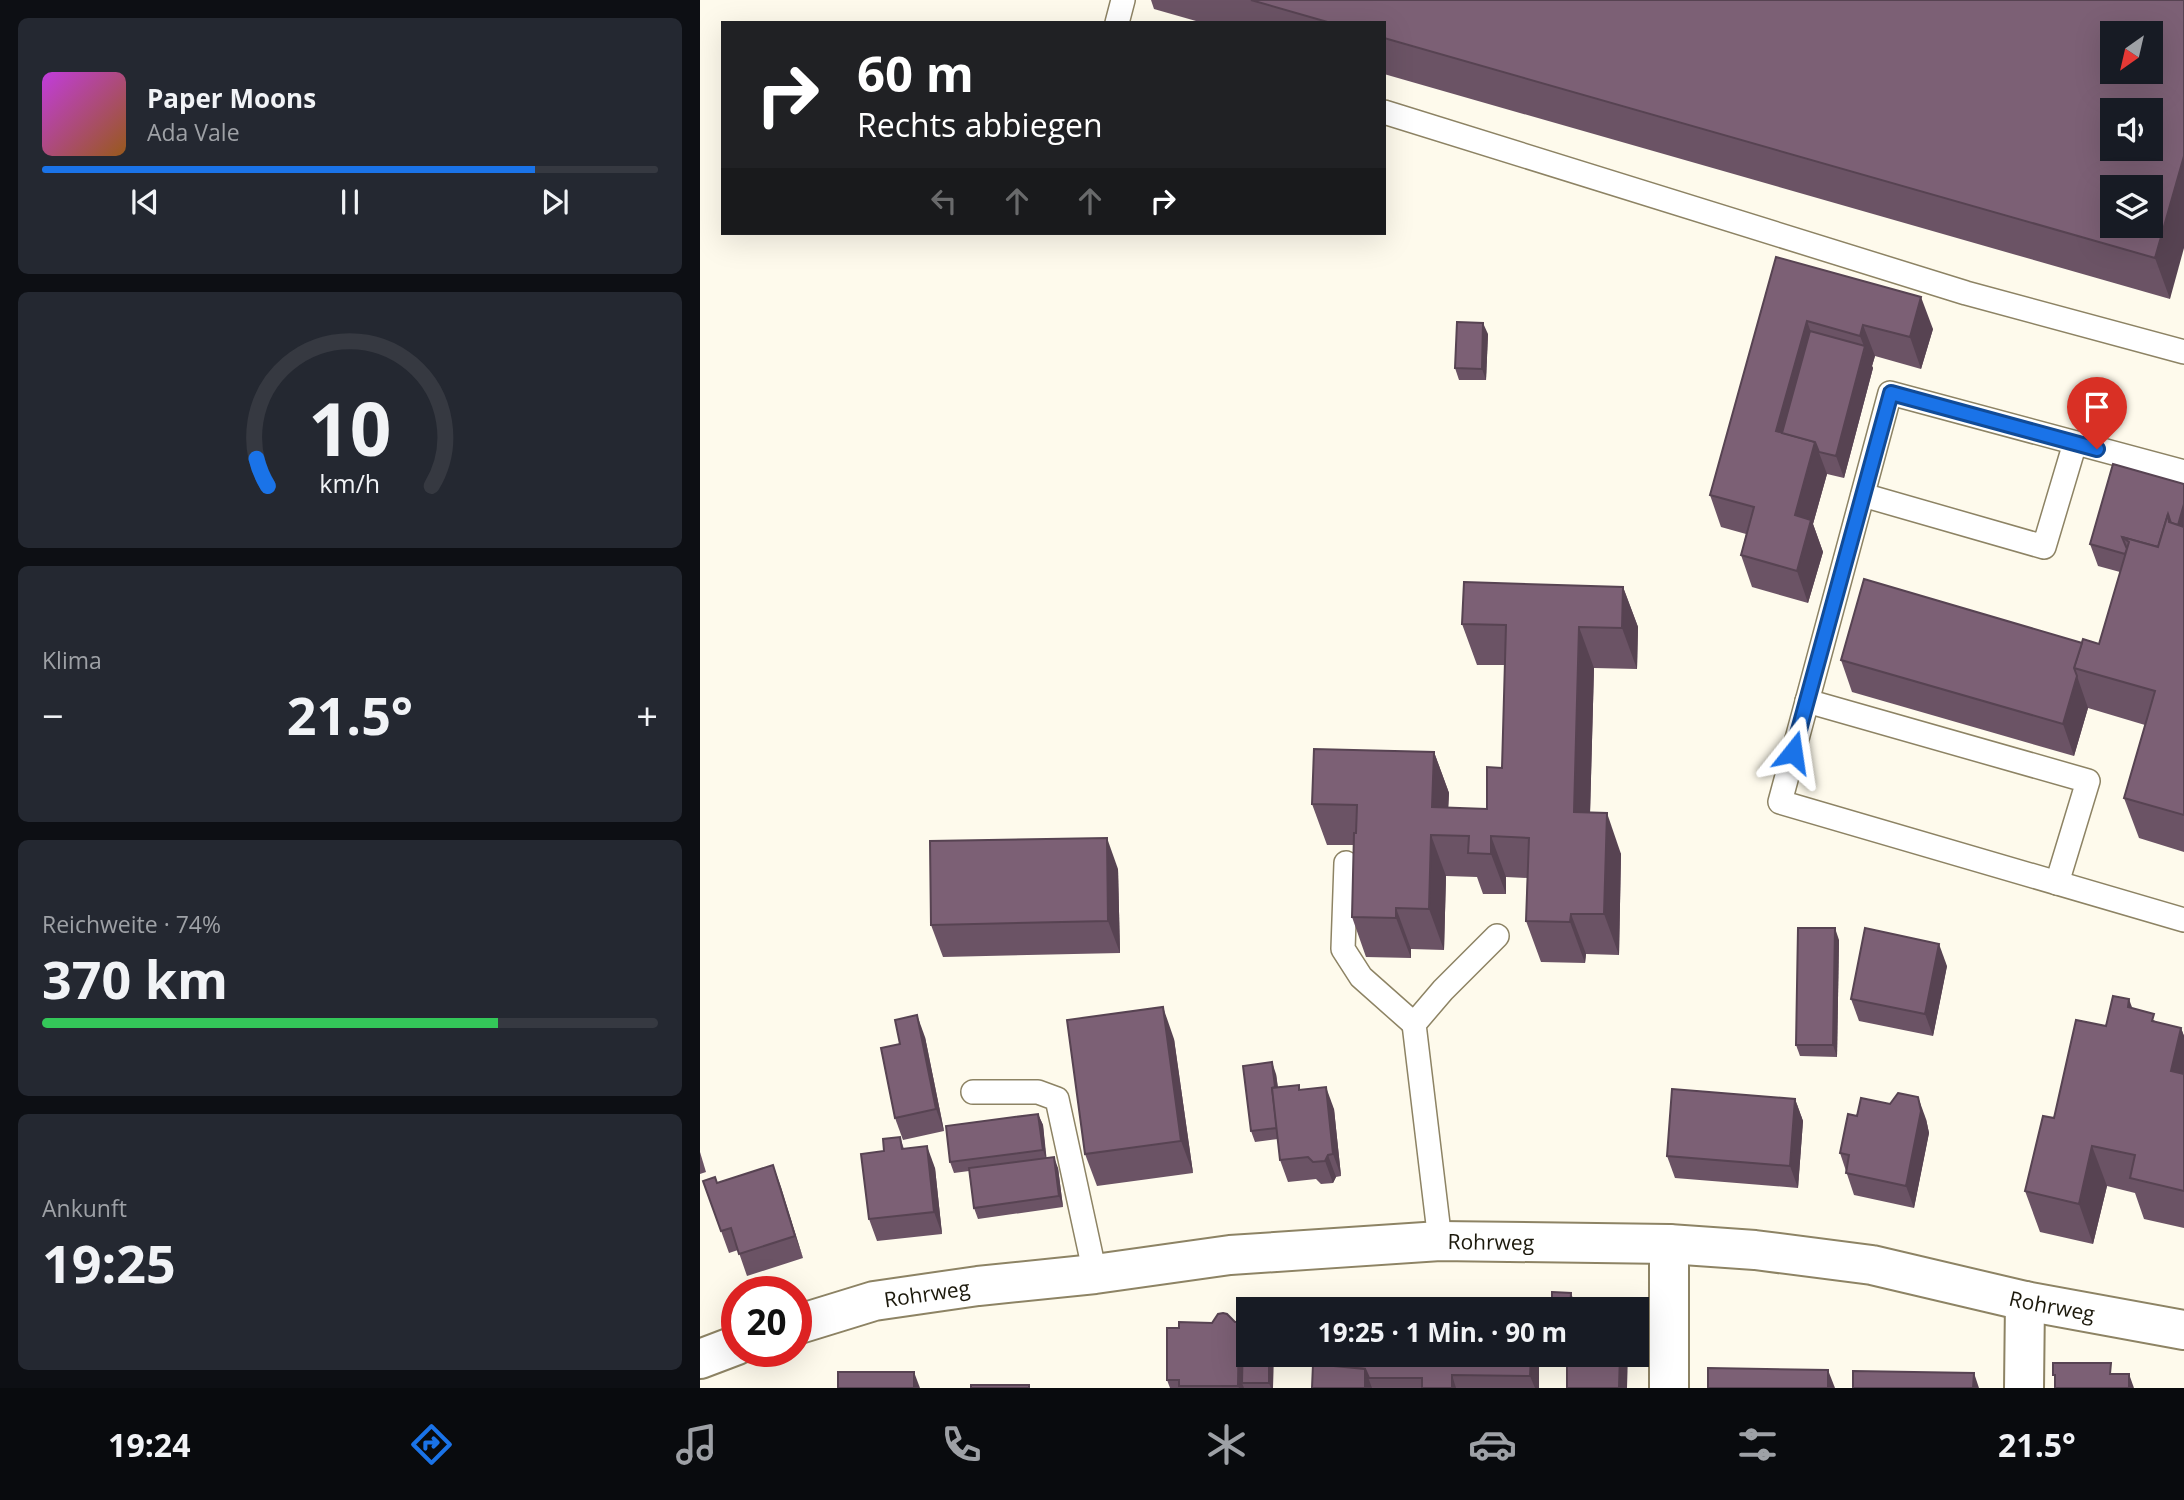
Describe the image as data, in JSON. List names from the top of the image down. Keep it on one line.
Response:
{"streets":{"street":["Rohrweg"]},"north":"bottom left","page":{"turn":["60 m","Rechts abbiegen"],"song":["Paper Moons","Ada Vale"],"tile":["Klima",["Reichweite · 74%","370 km"],["Ankunft","19:25"]],"heat":["−","21.5°","+"],"limit":"20","trip":"19:25 · 1 Min. · 90 m","tabs":["19:24","21.5°"],"gauge":["10","km/h"]}}
